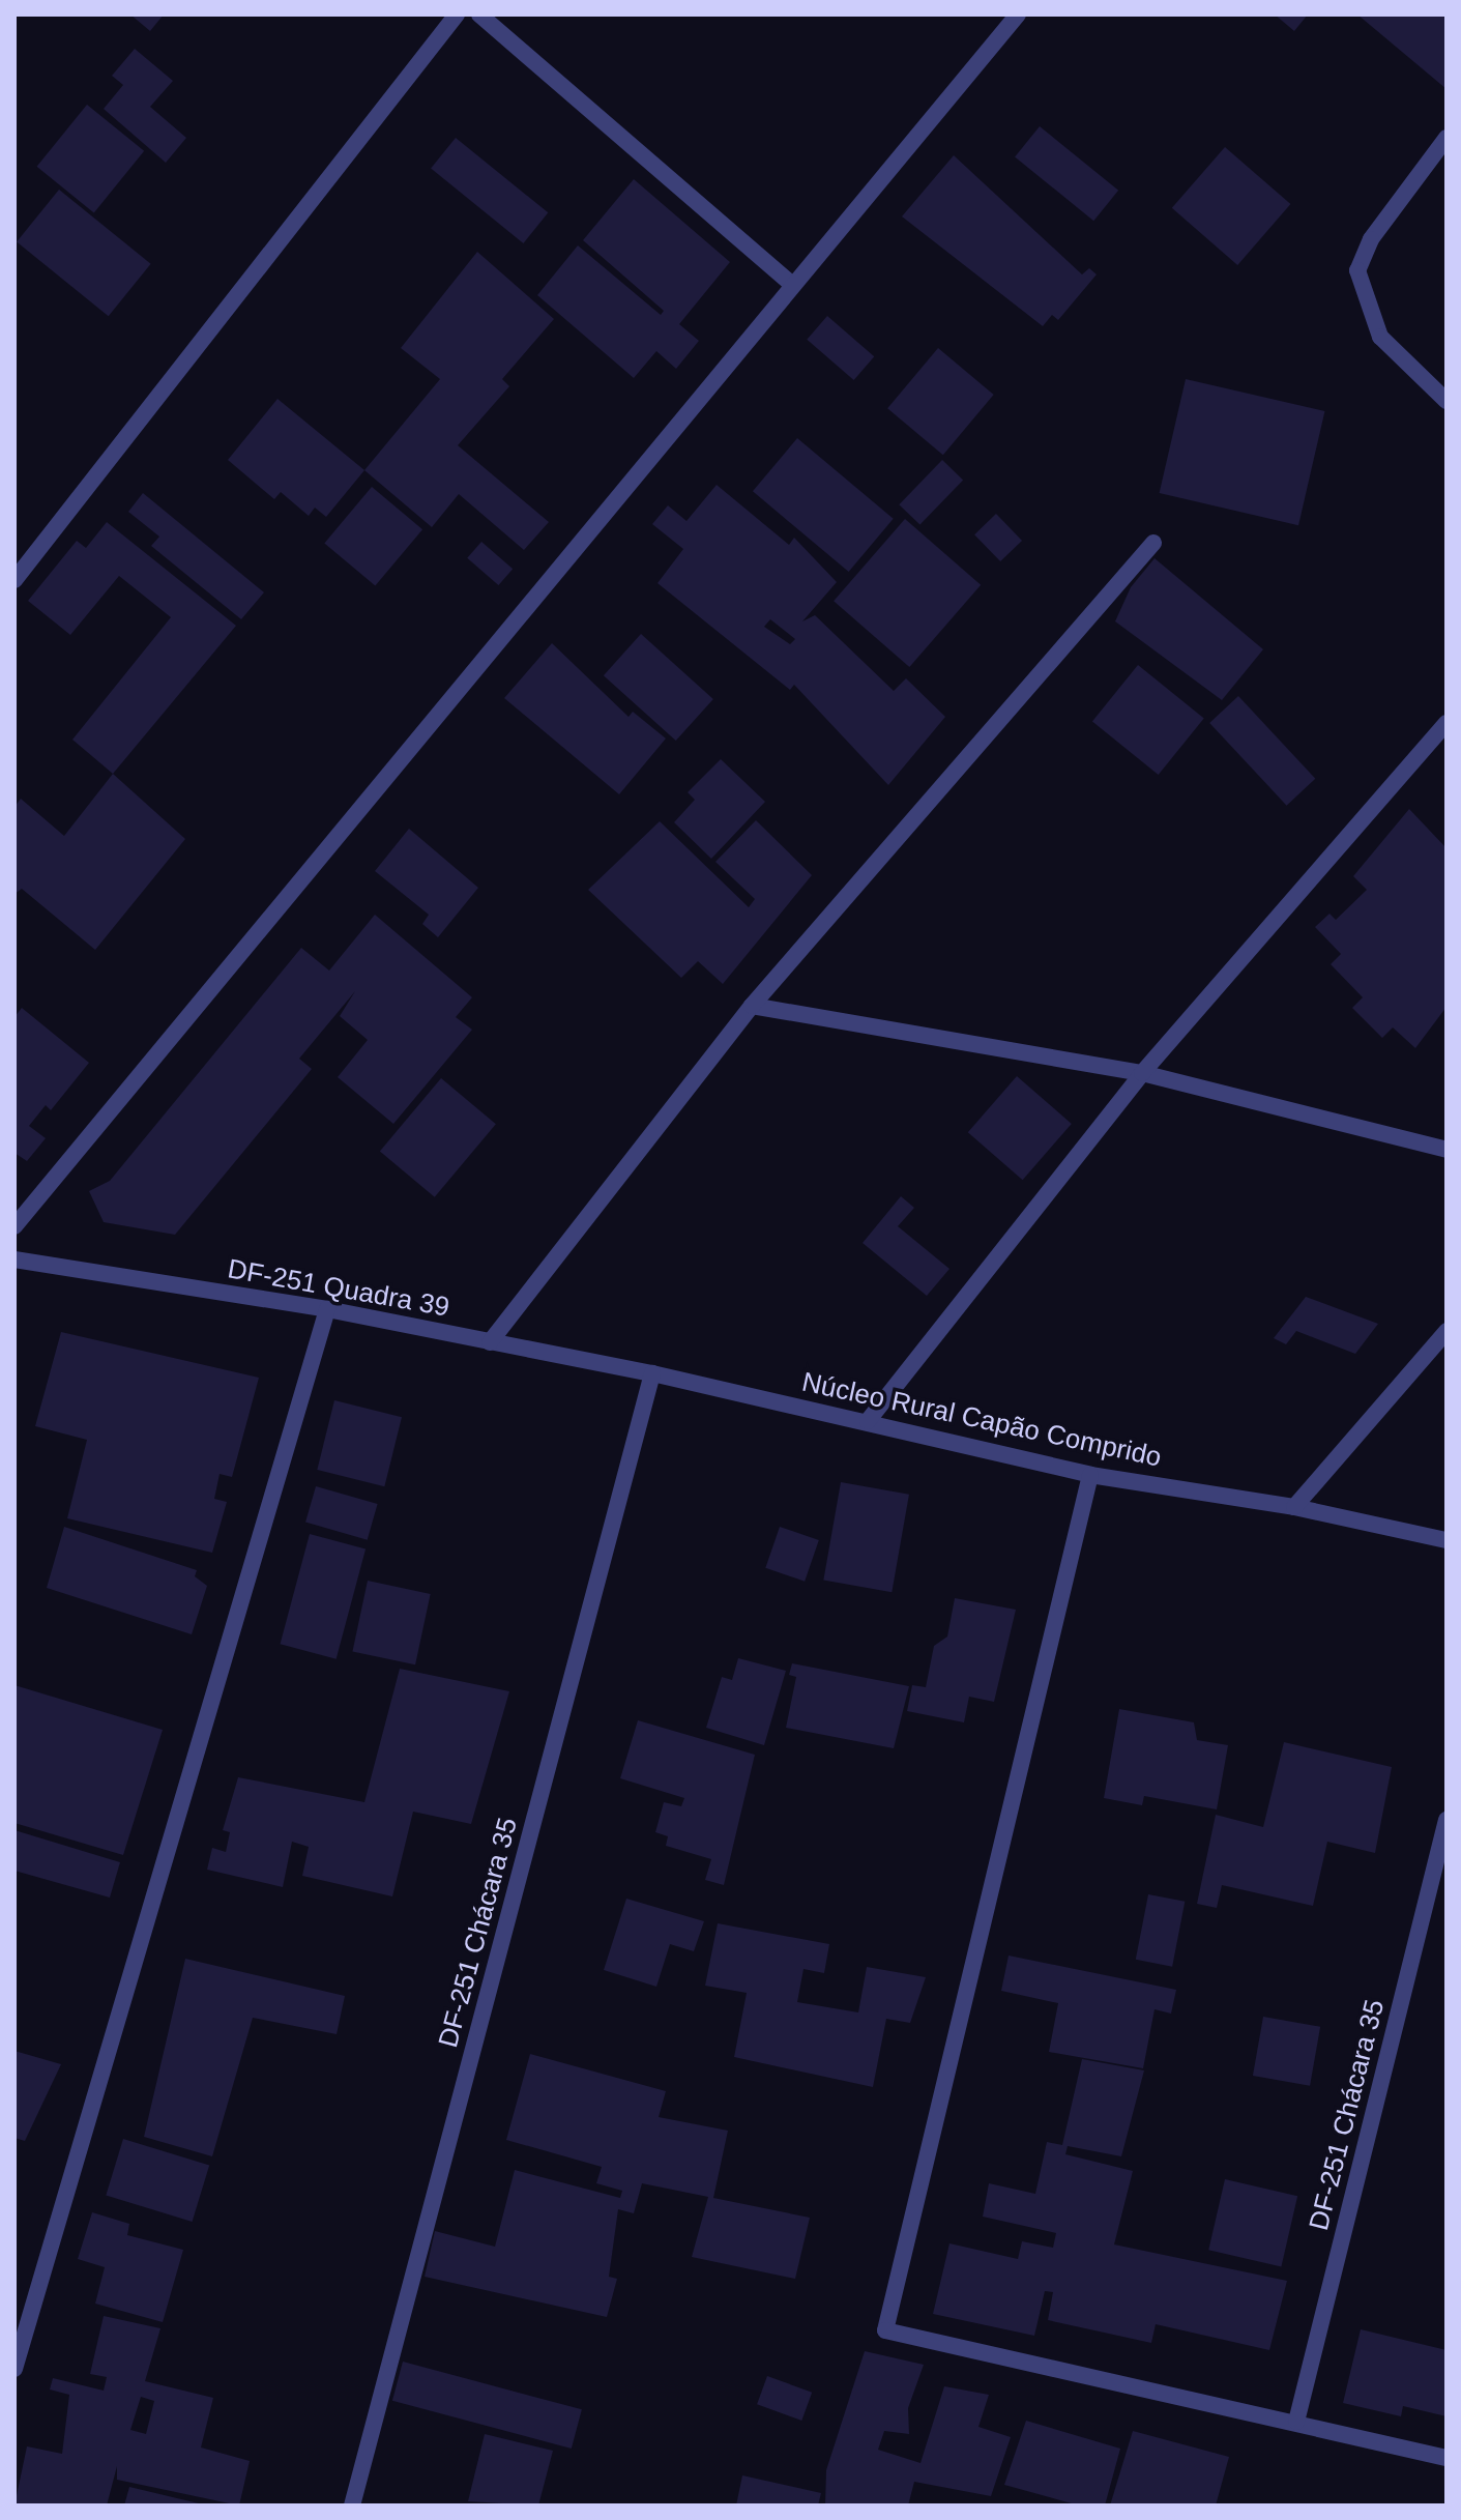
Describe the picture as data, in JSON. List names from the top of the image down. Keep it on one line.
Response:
{"streets":{"street":["DF-251 Quadra 39","Núcleo Rural Capão Comprido","DF-251 Chácara 35"]},"crossings":[["DF-251 Quadra 39","Núcleo Rural Capão Comprido"],["DF-251 Quadra 39","DF-251 Chácara 35"],["Núcleo Rural Capão Comprido","DF-251 Chácara 35"]]}
